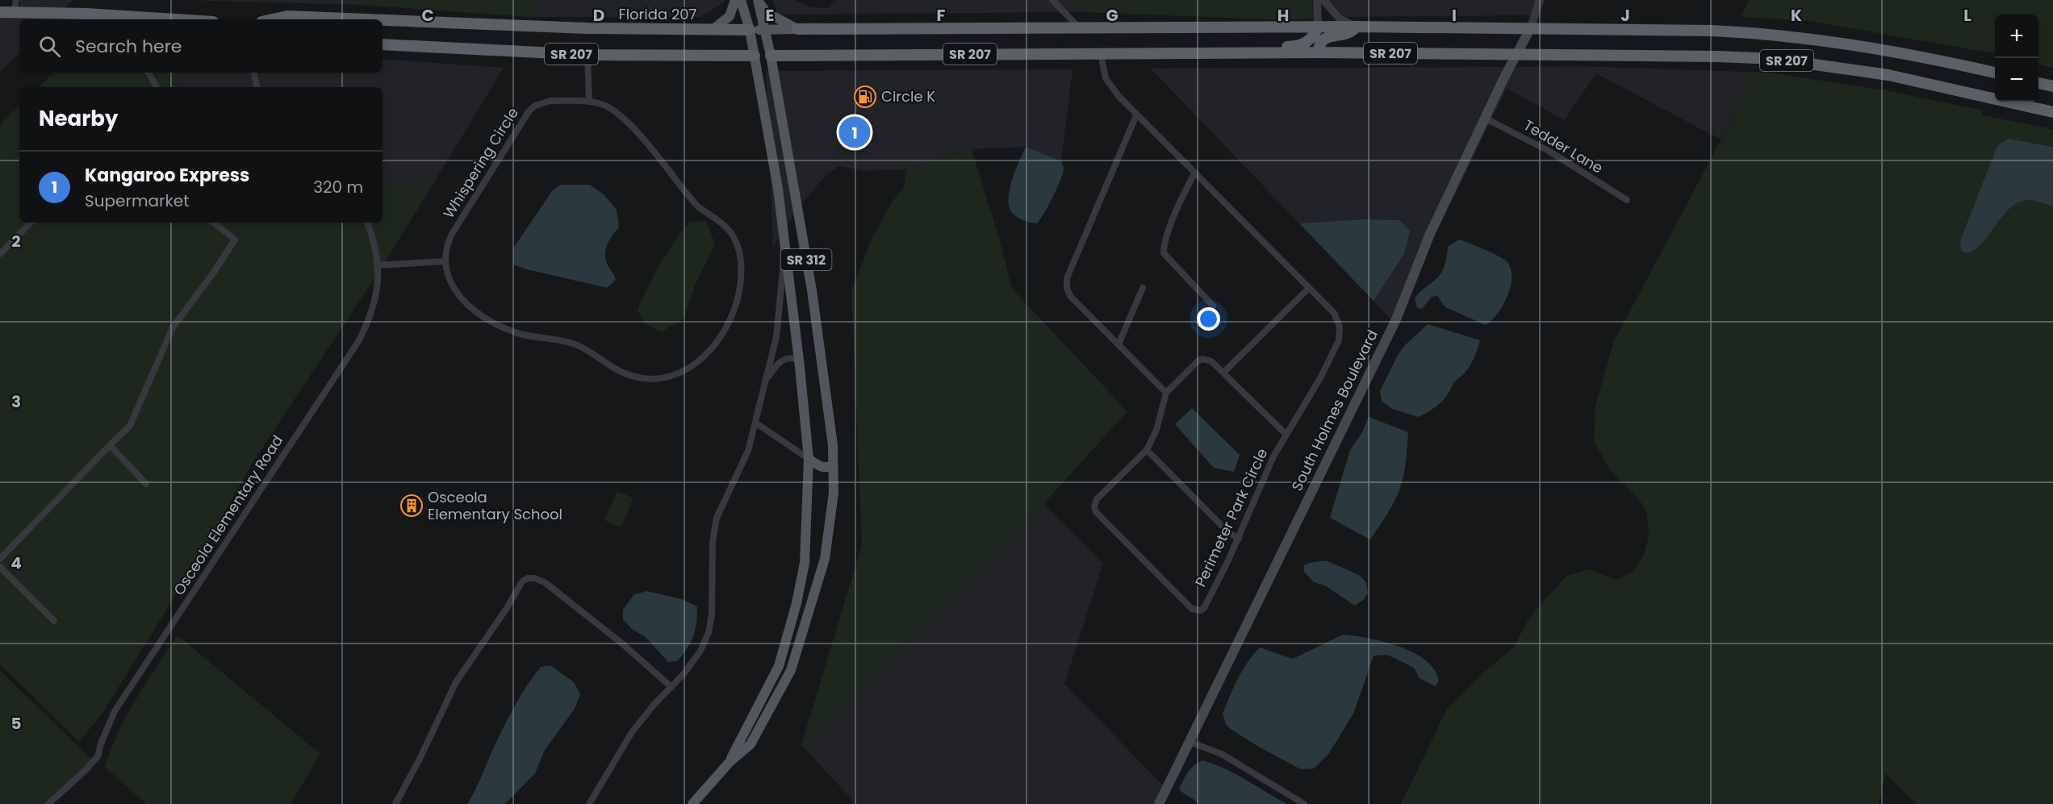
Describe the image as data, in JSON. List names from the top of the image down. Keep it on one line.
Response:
{"streets":{"highway":["Florida 207","SR 207"],"main road":["SR 312","South Holmes Boulevard"],"street":["Tedder Lane","Whispering Circle","Osceola Elementary Road","Perimeter Park Circle"]},"crossings":[["Florida 207","SR 207"],["Florida 207","SR 312"],["SR 207","SR 312"],["SR 207","South Holmes Boulevard"],["SR 207","Perimeter Park Circle"],["Tedder Lane","South Holmes Boulevard"]],"places":{"fuel station":["Circle K"],"building":["Osceola Elementary School"]},"page":{"map_buttons":["+","−"],"search":"Search here","heading":"Nearby","pins":"1","list":[{"mark":"1","name":"Kangaroo Express","note":"Supermarket","value":"320 m"}]},"grid":{"columns":["C","D","E","F","G","H","I","J","K","L"],"rows":["2","3","4","5"]}}
